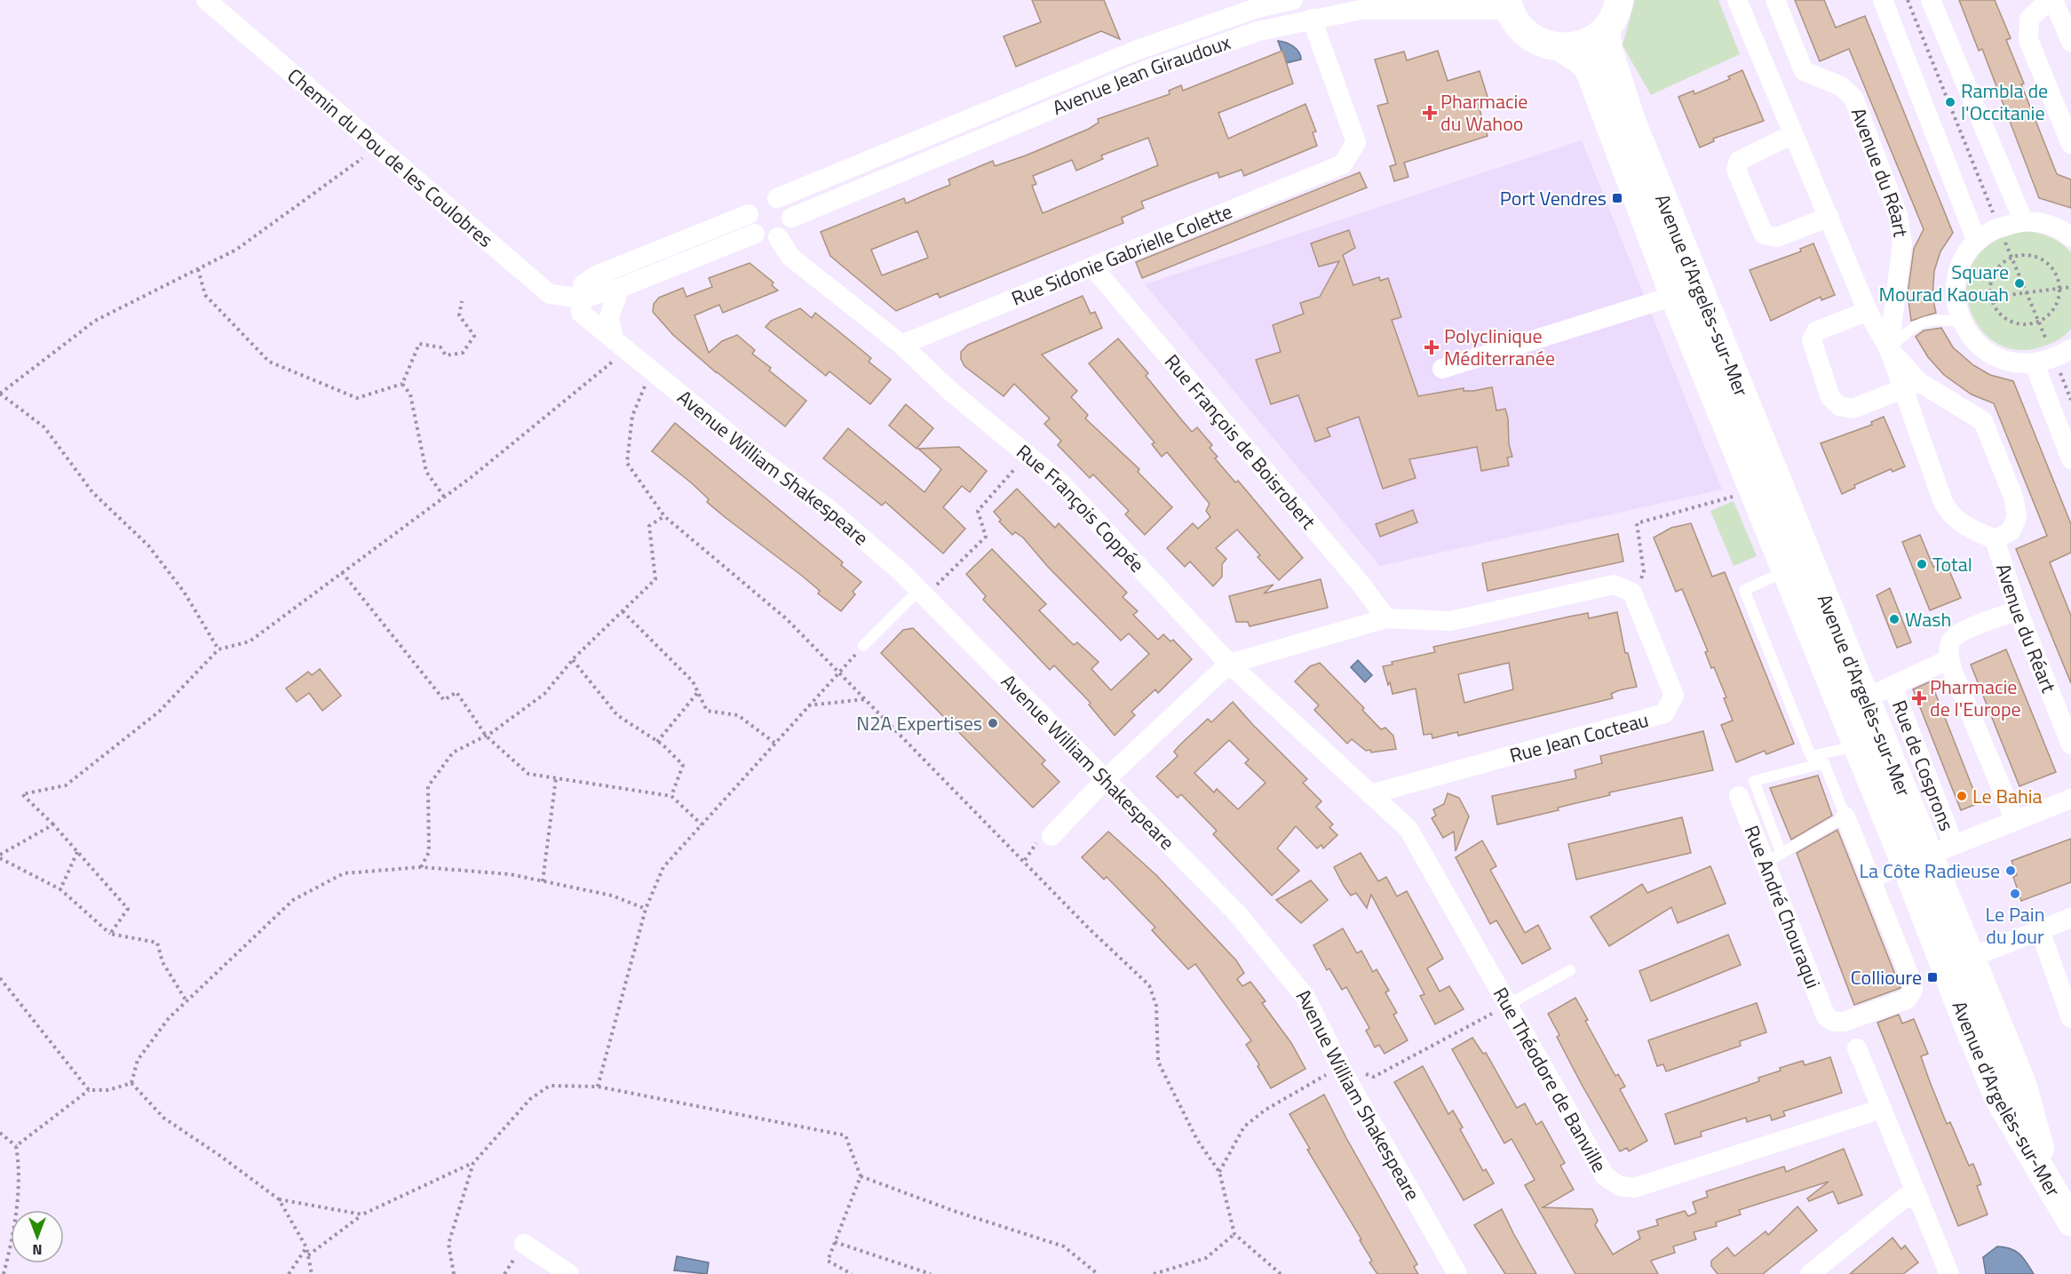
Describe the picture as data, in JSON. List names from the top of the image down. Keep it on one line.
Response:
{"streets":{"main road":["Avenue d'Argelès-sur-Mer"],"street":["Avenue Jean Giraudoux","Chemin du Pou de les Coulobres","Avenue du Réart","Rue Sidonie Gabrielle Colette","Rue François de Boisrobert","Avenue William Shakespeare","Rue François Coppée","Rue Jean Cocteau","Rue de Cosprons","Rue André Chouraqui","Rue Théodore de Banville"]},"crossings":[["Avenue Jean Giraudoux","Rue Sidonie Gabrielle Colette"],["Avenue Jean Giraudoux","Rue François Coppée"],["Chemin du Pou de les Coulobres","Avenue William Shakespeare"],["Rue Sidonie Gabrielle Colette","Rue François de Boisrobert"],["Rue Sidonie Gabrielle Colette","Rue François Coppée"],["Avenue d'Argelès-sur-Mer","Rue de Cosprons"],["Rue François Coppée","Rue Jean Cocteau"],["Rue François Coppée","Rue Théodore de Banville"],["Rue Jean Cocteau","Rue Théodore de Banville"]],"places":{"other":["Rambla de l'Occitanie","Square Mourad Kaouah","Total","Wash","N2A Expertises","Le Bahia","La Côte Radieuse","Le Pain du Jour"],"health":["Pharmacie du Wahoo","Polyclinique Méditerranée","Pharmacie de l'Europe"],"transit":["Port Vendres","Collioure"]},"north":"bottom"}
